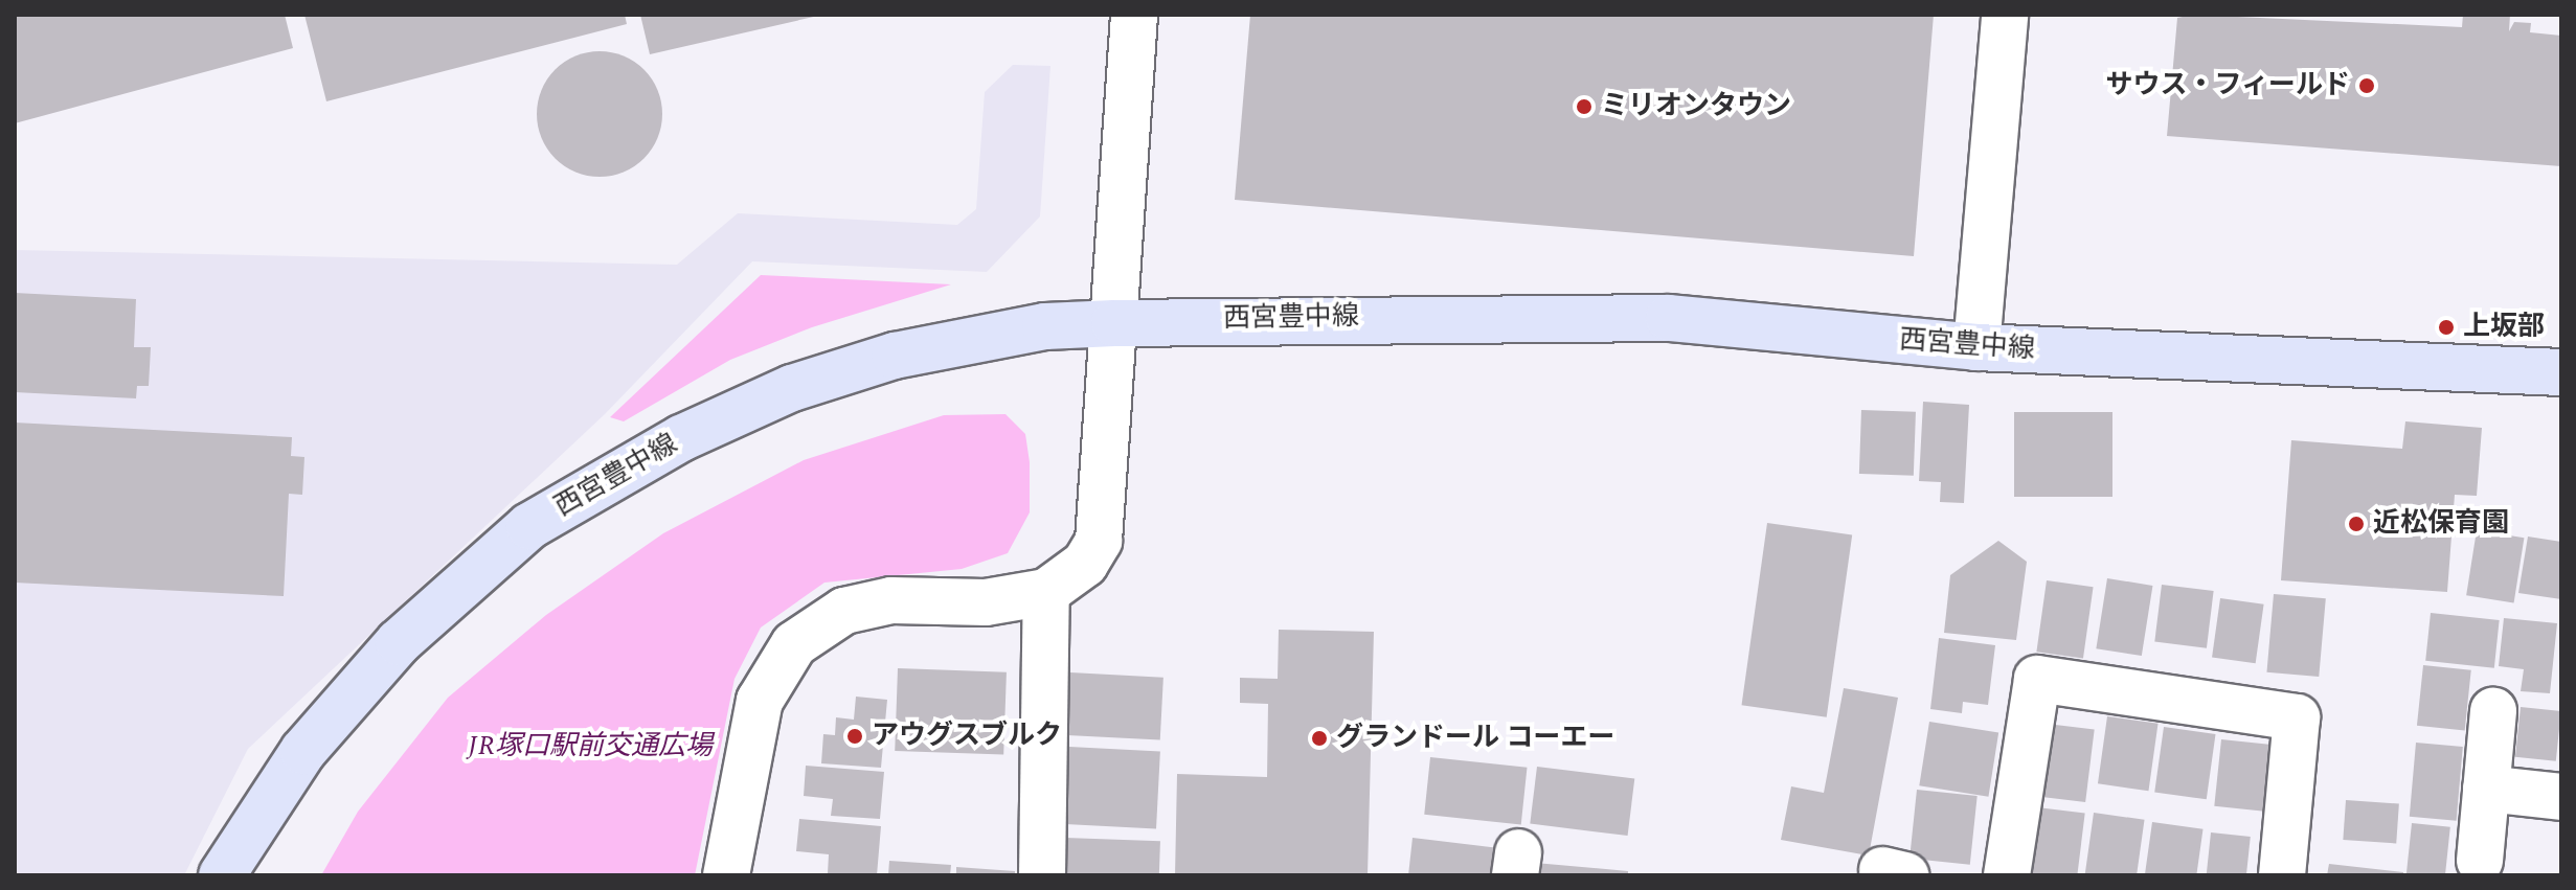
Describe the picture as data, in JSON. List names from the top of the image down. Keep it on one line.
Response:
{"streets":{"main road":["西宮豊中線"]},"parks":["JR塚口駅前交通広場"],"places":["サウス・フィールド","ミリオンタウン","上坂部","近松保育園","アウグスブルク","グランドール コーエー"]}
